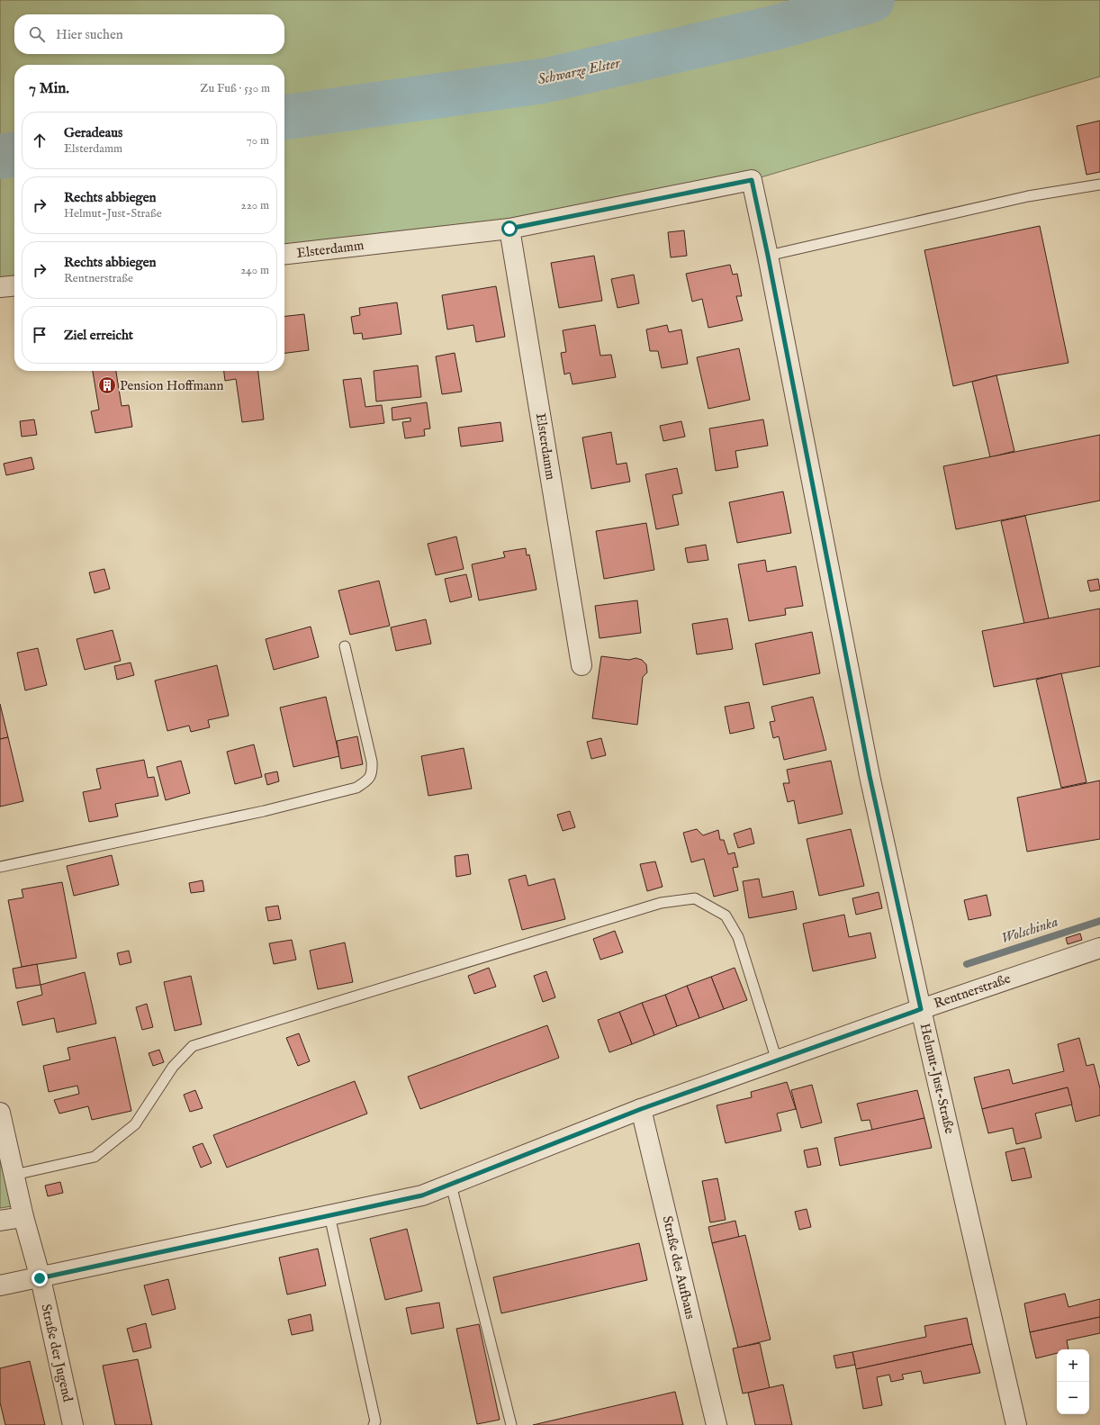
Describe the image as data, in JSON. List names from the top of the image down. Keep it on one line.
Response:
{"streets":{"street":["Elsterdamm","Rentnerstraße","Helmut-Just-Straße","Straße des Aufbaus","Straße der Jugend"]},"crossings":[["Elsterdamm","Helmut-Just-Straße"],["Rentnerstraße","Helmut-Just-Straße"],["Rentnerstraße","Straße des Aufbaus"],["Rentnerstraße","Straße der Jugend"]],"water":["Schwarze Elster","Wolschinka"],"places":{"building":["Pension Hoffmann"]},"page":{"search":"Hier suchen","heading":["7 Min.","Zu Fuß · 530 m"],"list":[["Geradeaus","Elsterdamm","70 m"],["Rechts abbiegen","Helmut-Just-Straße","220 m"],["Rechts abbiegen","Rentnerstraße","240 m"],"Ziel erreicht"],"map_buttons":["+","−"]}}
